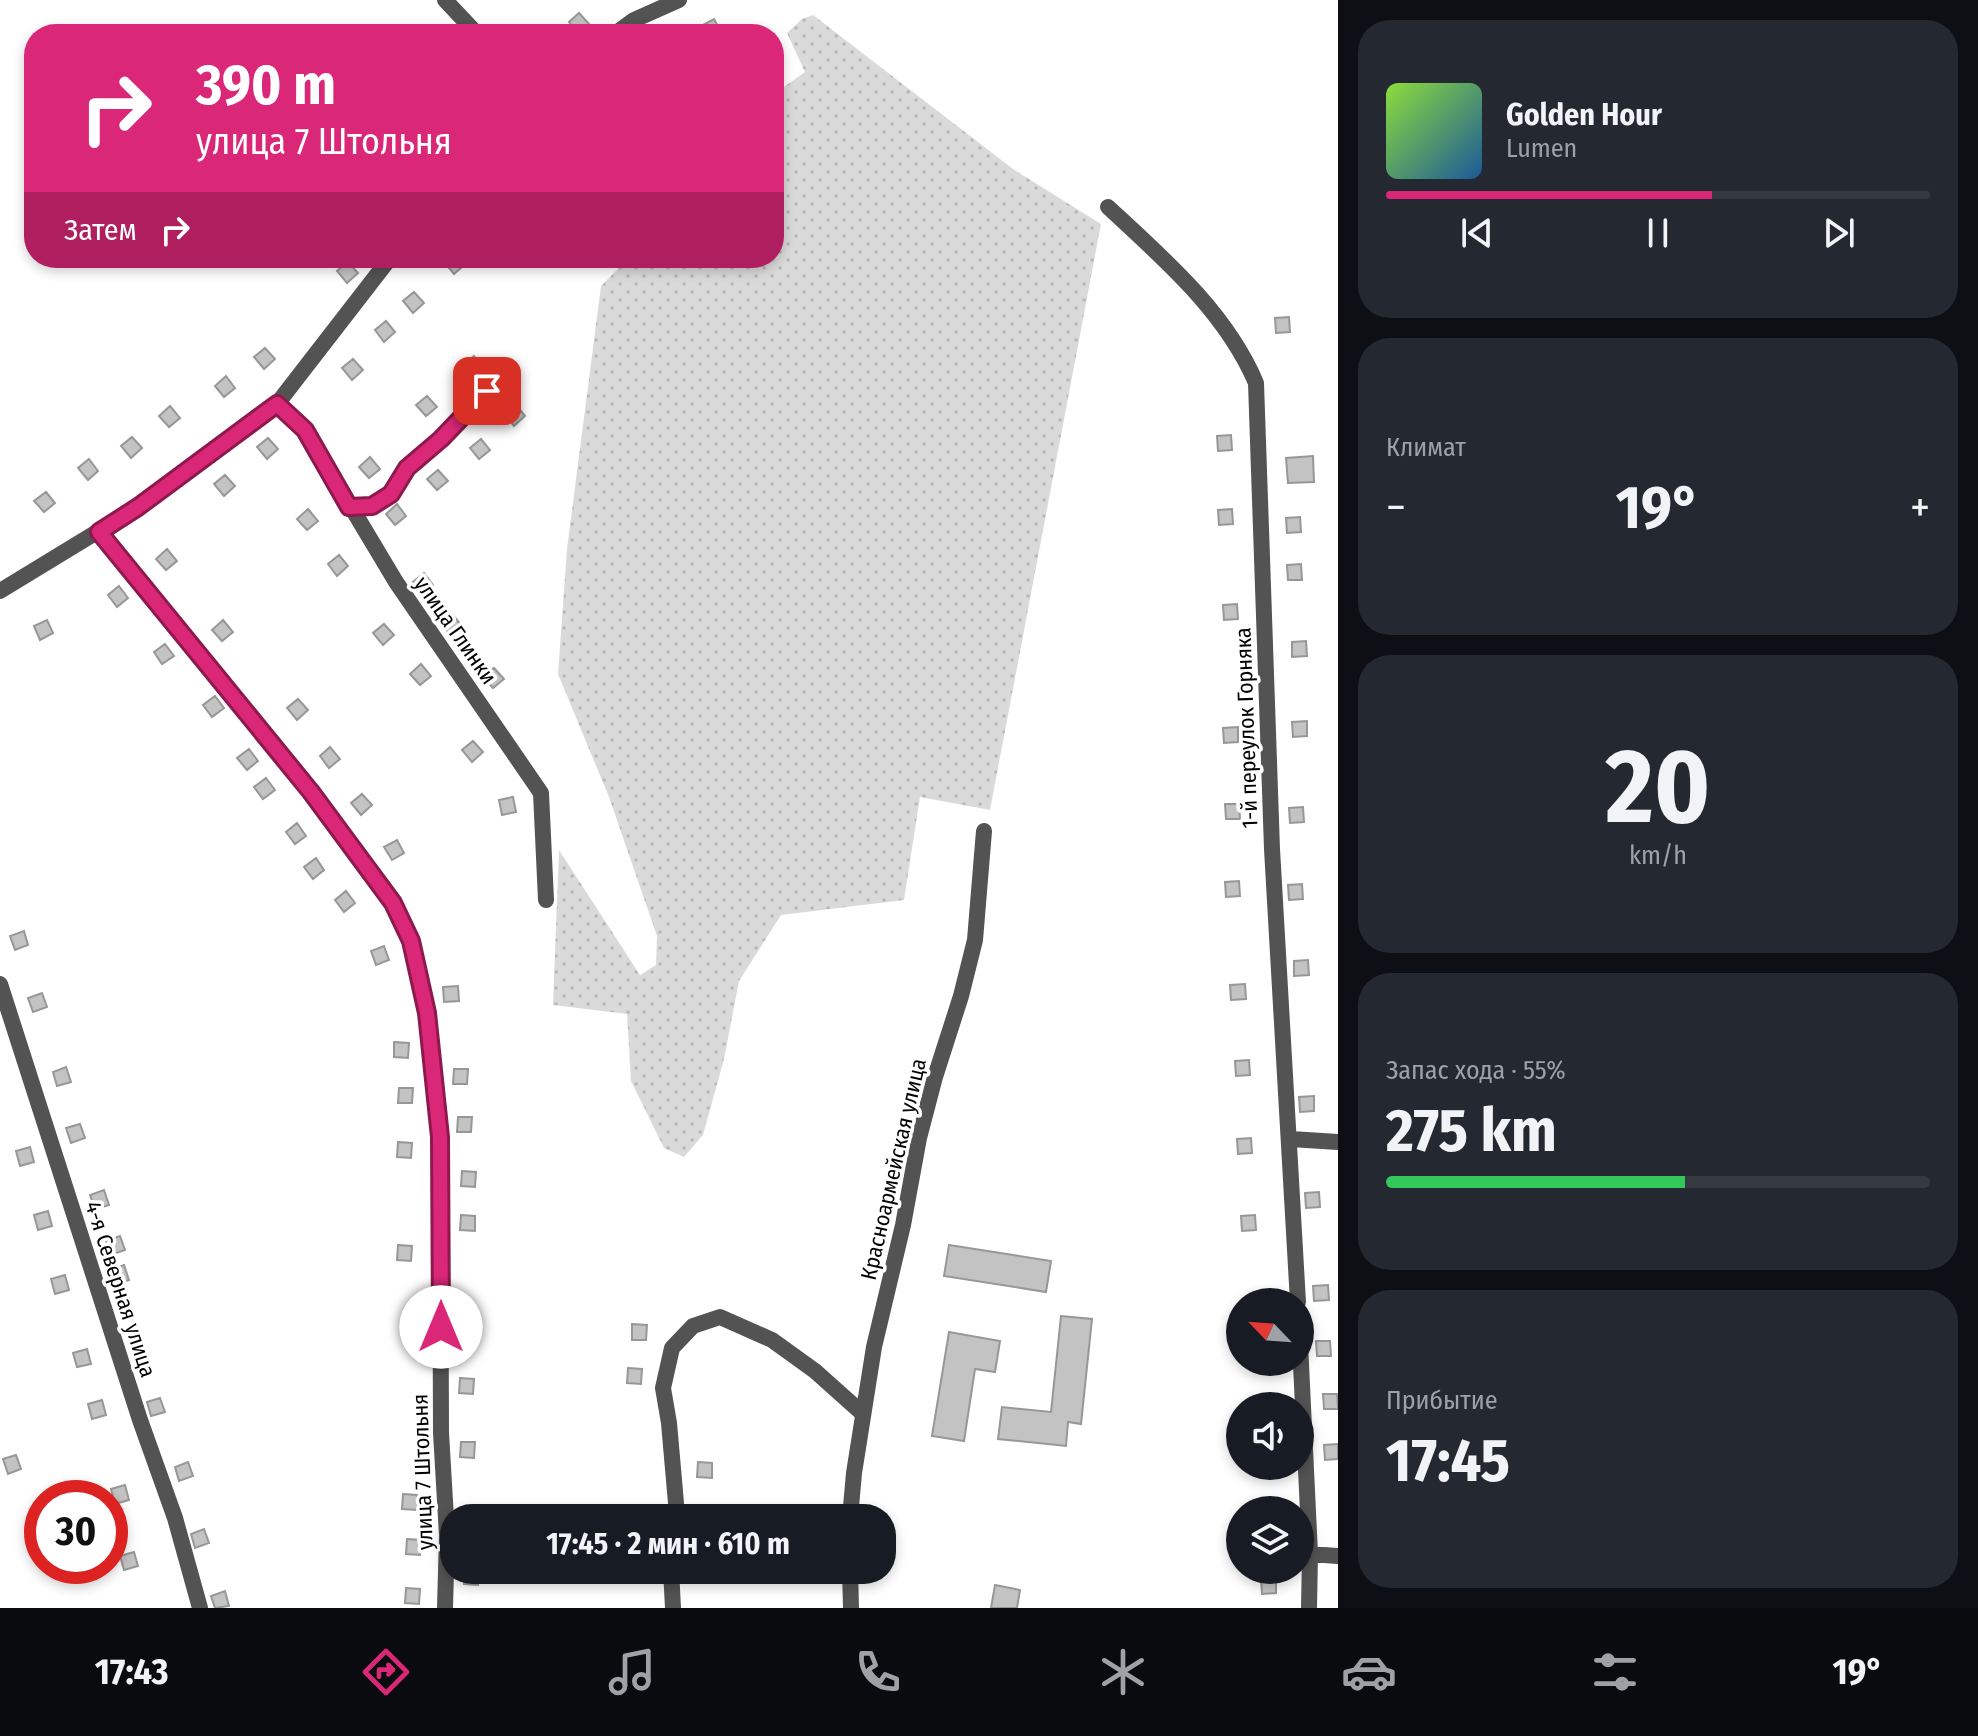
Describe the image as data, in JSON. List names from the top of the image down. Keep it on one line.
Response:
{"streets":{"street":["улица Глинки","1-й переулок Горняка","Красноармейская улица","4-я Северная улица","улица 7 Штольня"]},"north":"top left","page":{"turn":["390 m","улица 7 Штольня"],"song":["Golden Hour","Lumen"],"then":"Затем","tile":["Климат",["20","km/h"],["Запас хода · 55%","275 km"],["Прибытие","17:45"]],"heat":["−","19°","+"],"limit":"30","trip":"17:45 · 2 мин · 610 m","tabs":["17:43","19°"]}}
